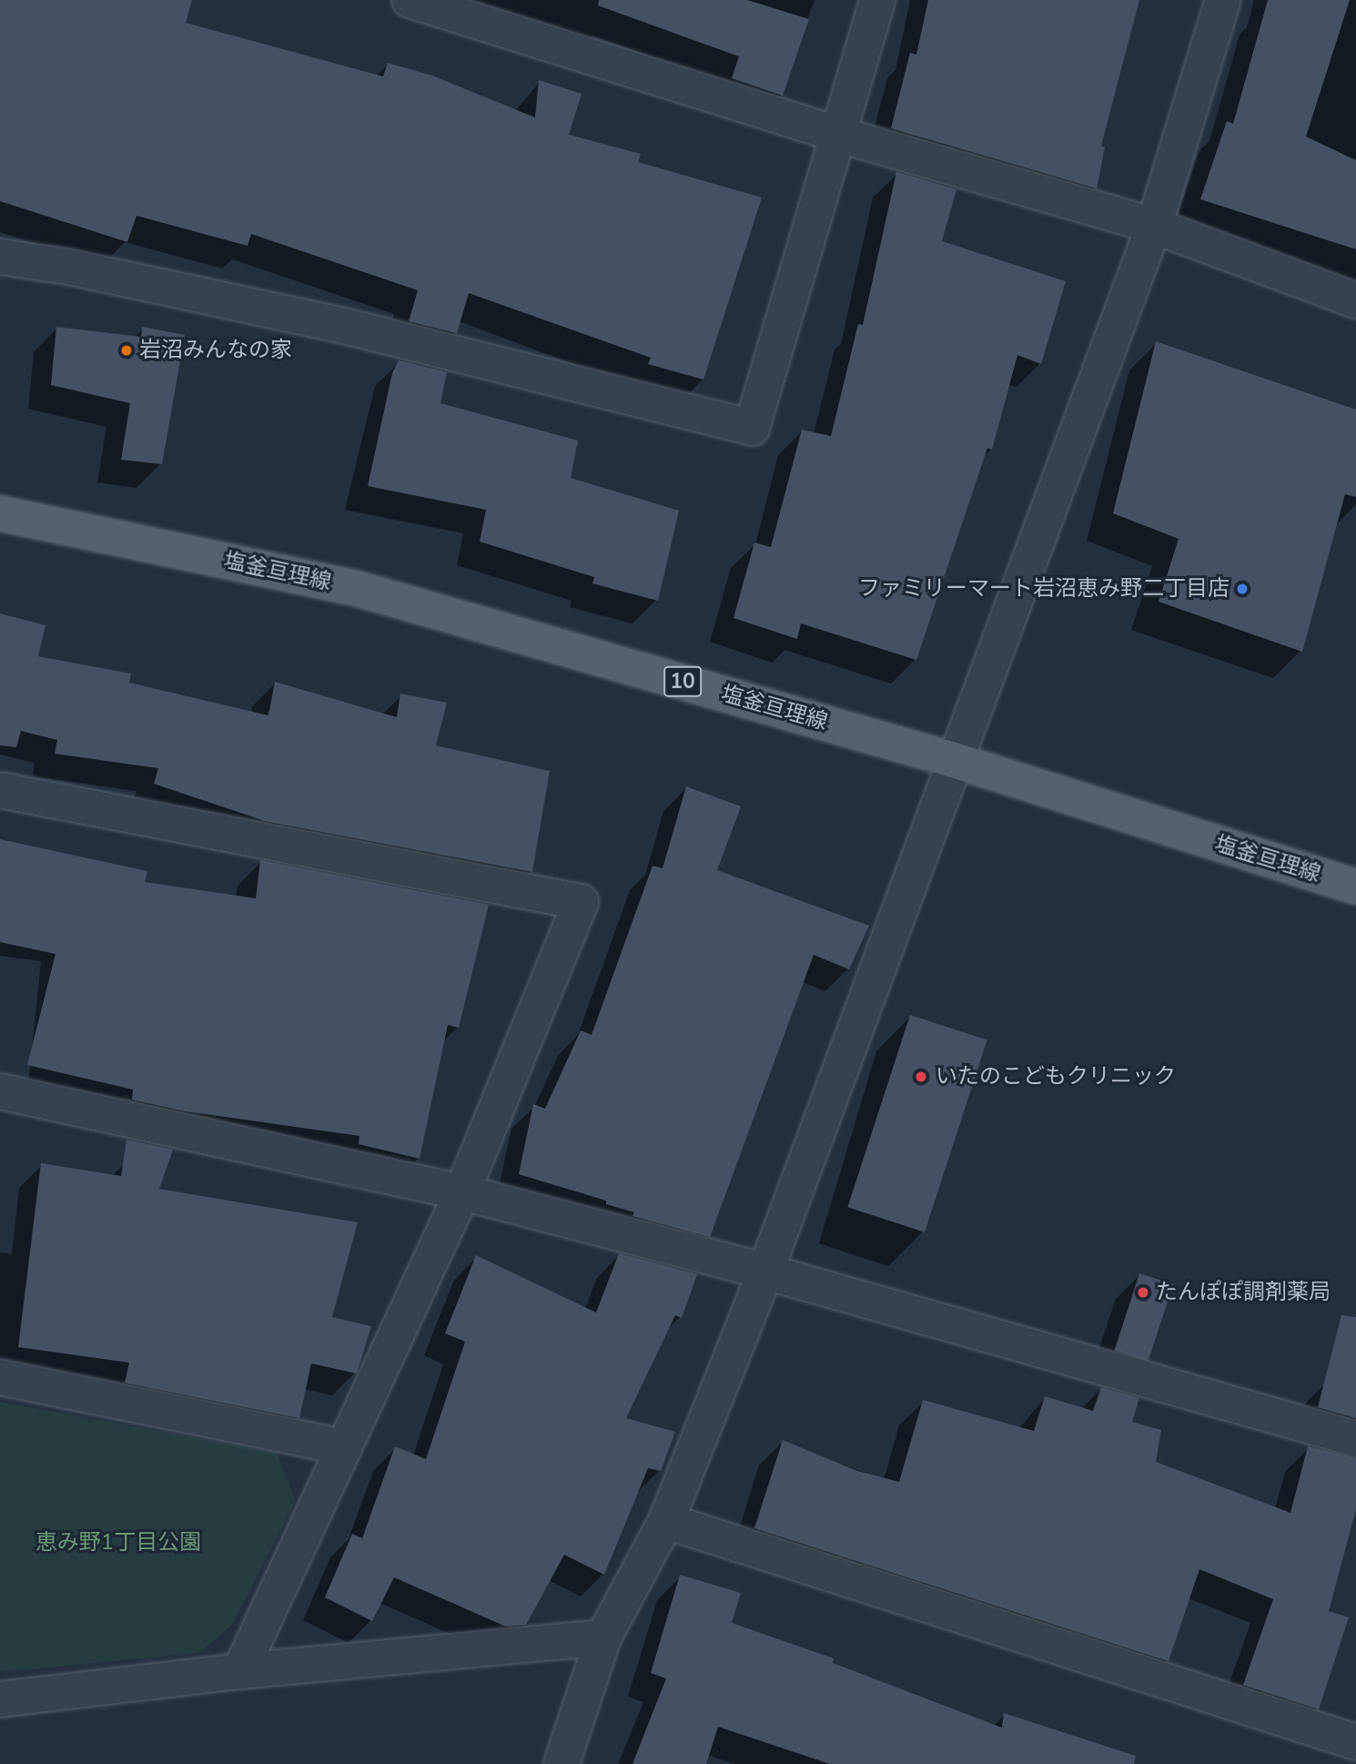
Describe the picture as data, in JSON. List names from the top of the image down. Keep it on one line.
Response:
{"streets":{"main road":["塩釜亘理線","10"]},"parks":["恵み野1丁目公園"],"places":["岩沼みんなの家","ファミリーマート岩沼恵み野二丁目店","いたのこどもクリニック","たんぽぽ調剤薬局"]}
